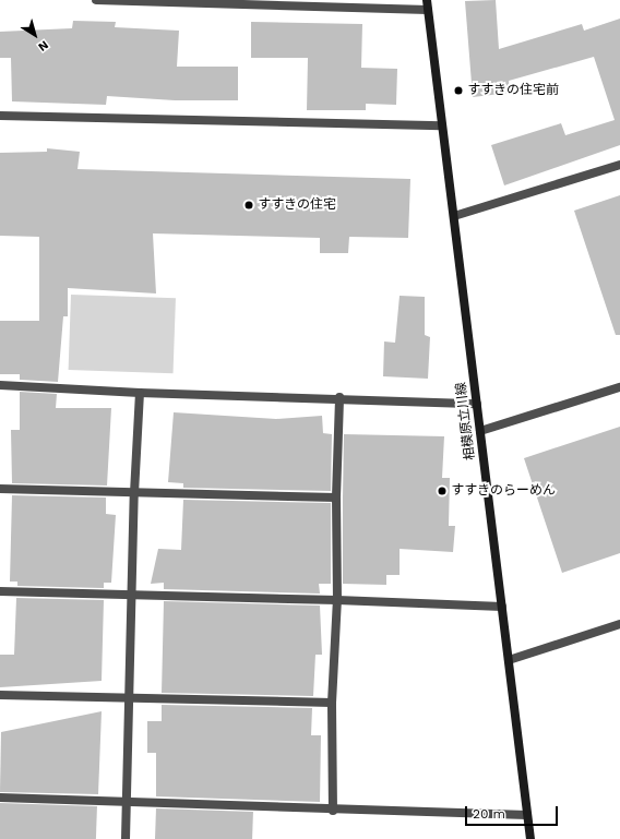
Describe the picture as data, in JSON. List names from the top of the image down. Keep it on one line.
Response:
{"streets":{"main road":["相模原立川線"]},"places":["すすきの住宅前","すすきの住宅","すすきのらーめん"],"scale_bar":"20 m","north":"bottom right"}
